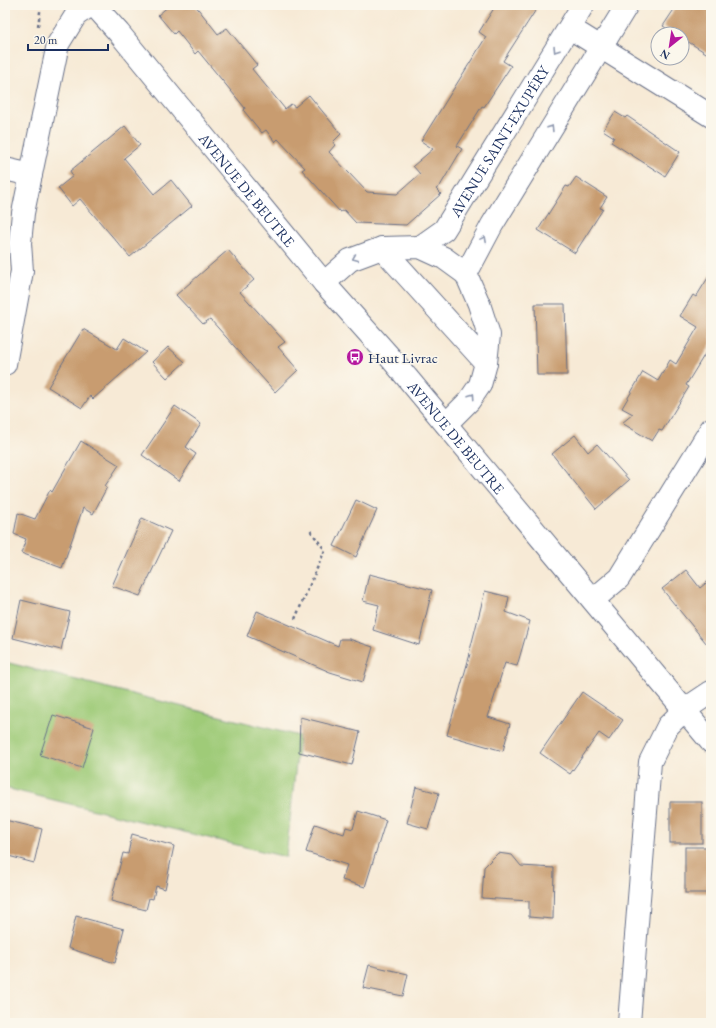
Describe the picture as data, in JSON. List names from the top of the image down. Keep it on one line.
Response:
{"streets":{"street":["AVENUE SAINT-EXUPÉRY","AVENUE DE BEUTRE"]},"places":{"bus stop":["Haut Livrac"]},"scale_bar":"20 m","north":"bottom left"}
